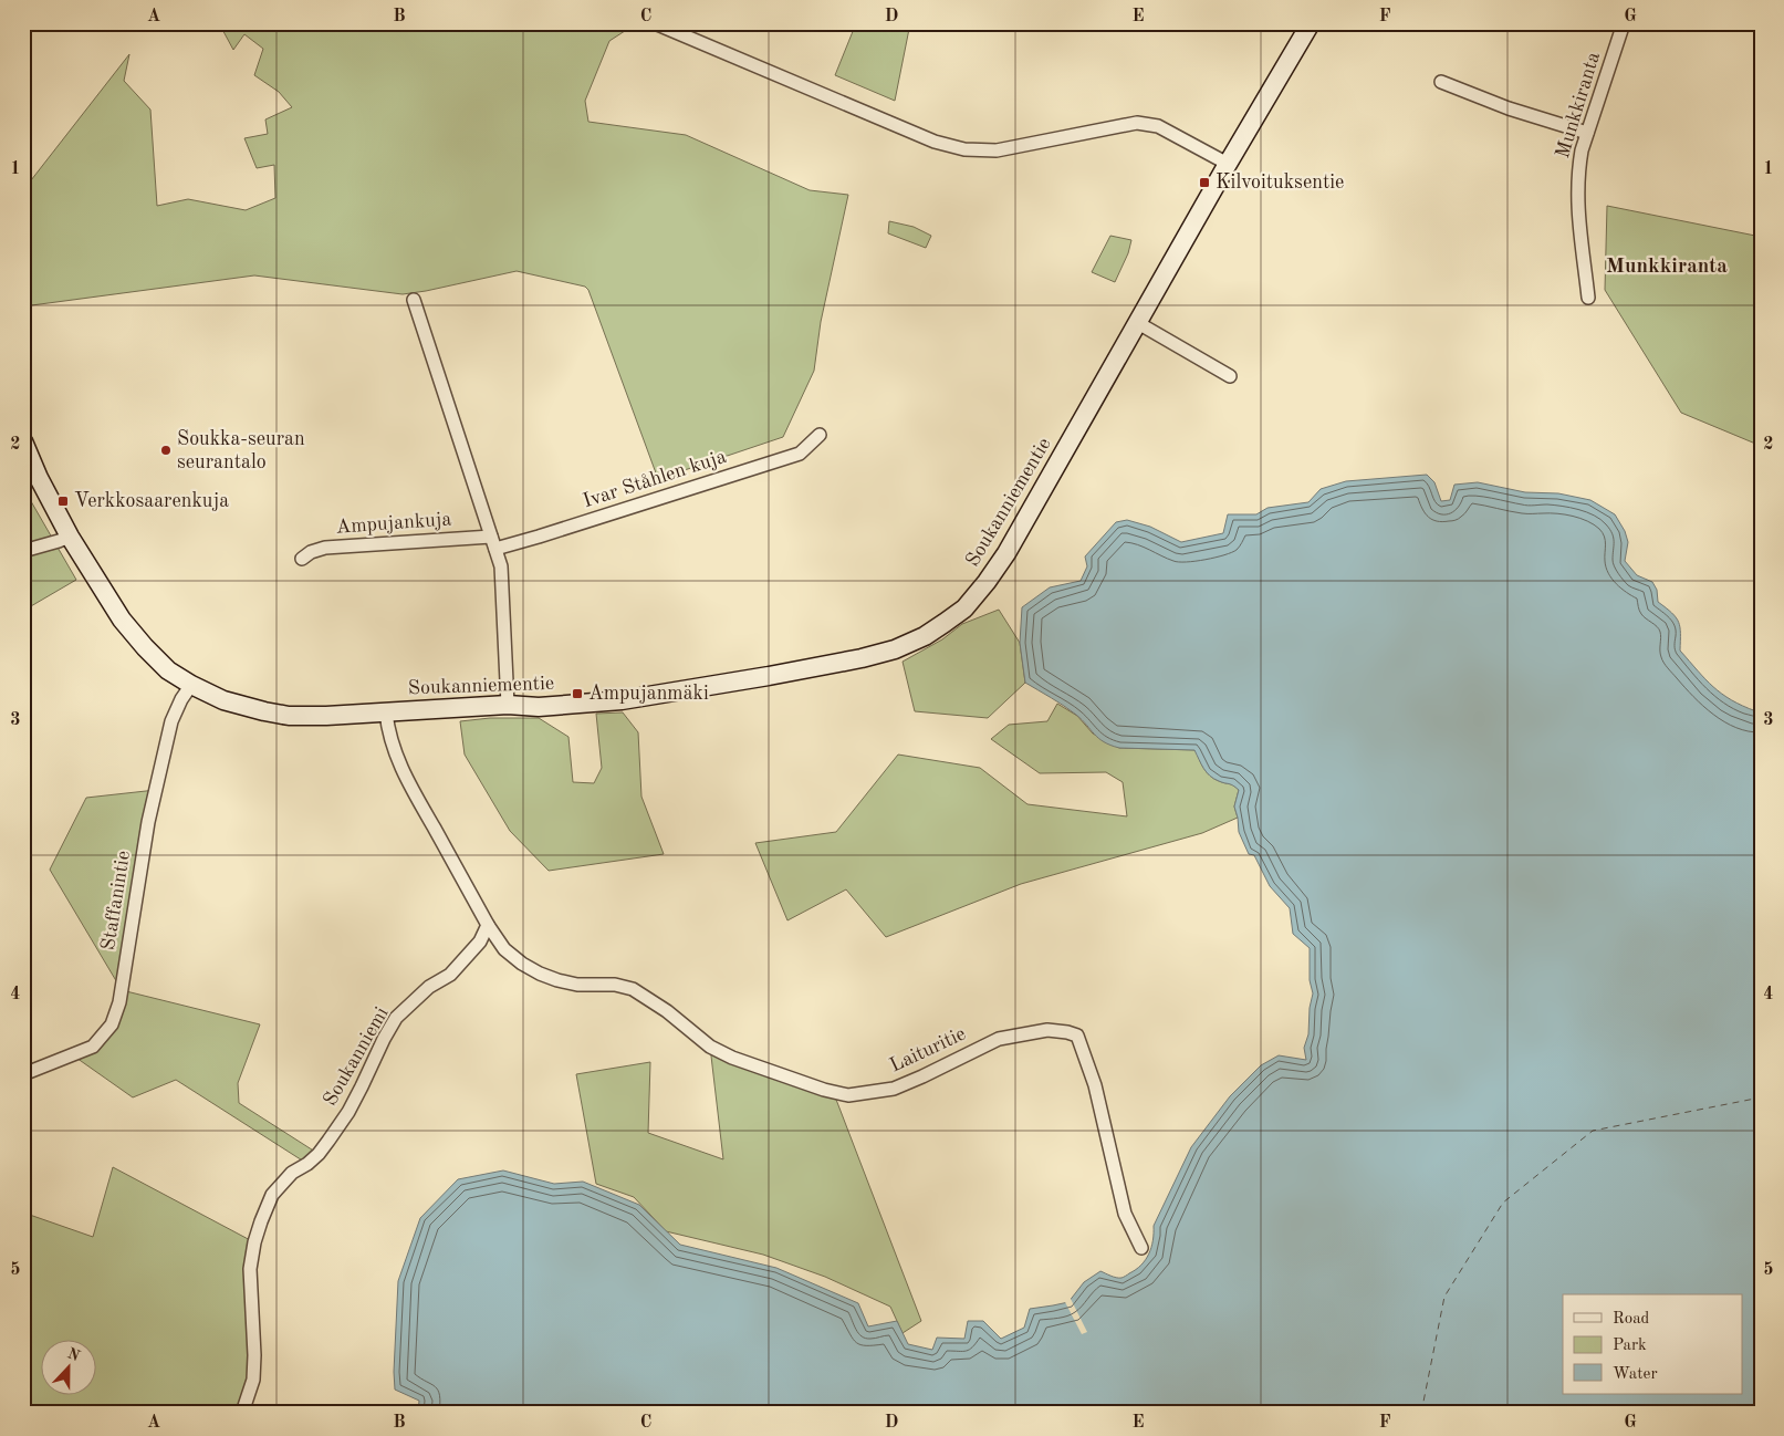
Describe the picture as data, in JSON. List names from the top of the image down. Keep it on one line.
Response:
{"streets":{"street":["Munkkiranta","Ivar Ståhlen kuja","Soukanniementie","Ampujankuja","Staffanintie","Laituritie","Soukanniemi"]},"crossings":[["Ivar Ståhlen kuja","Ampujankuja"],["Soukanniementie","Staffanintie"],["Laituritie","Soukanniemi"]],"districts":["Munkkiranta"],"places":{"transit":["Kilvoituksentie","Verkkosaarenkuja","Ampujanmäki"],"other":["Soukka-seuran seurantalo"]},"legend":["Road","Park","Water"],"north":"top","grid":{"columns":["A","B","C","D","E","F","G"],"rows":["1","2","3","4","5"]}}
